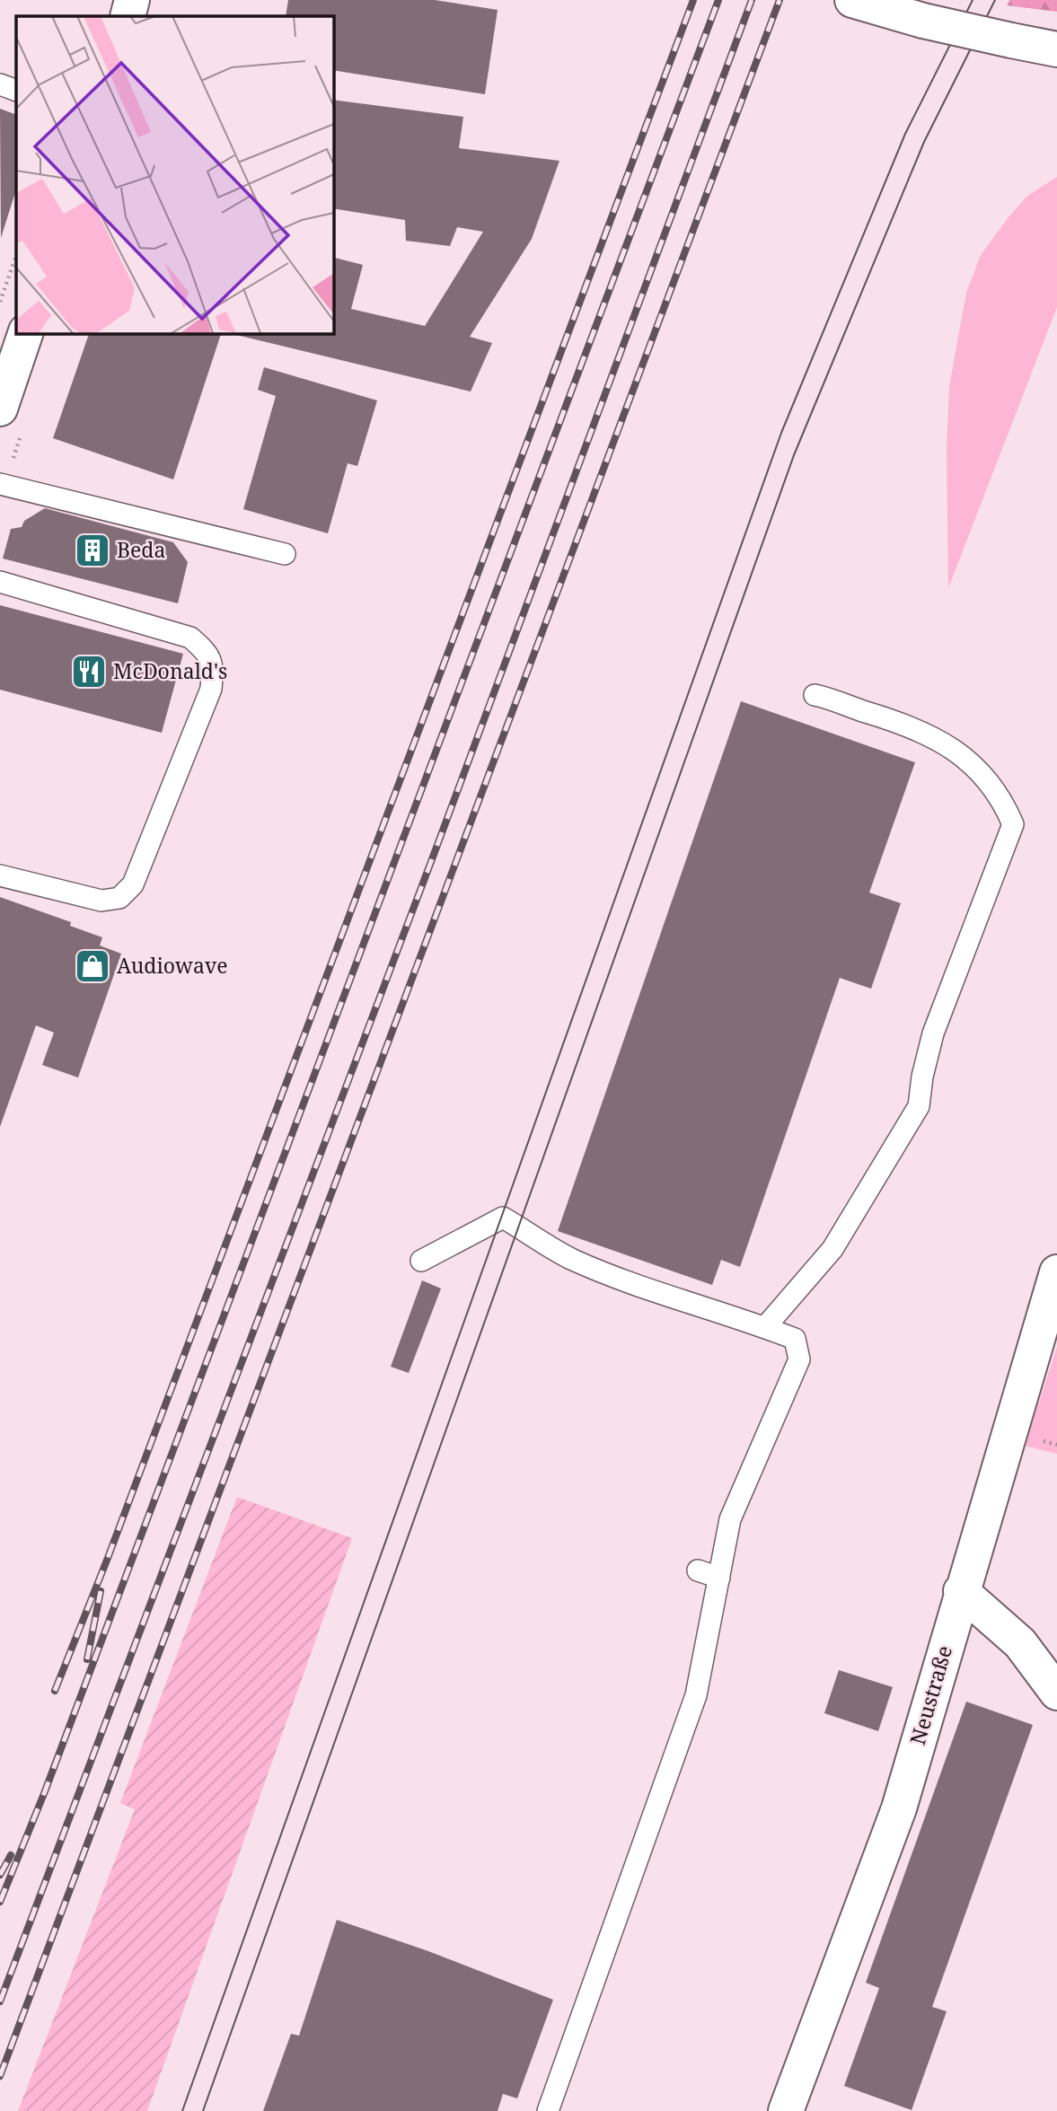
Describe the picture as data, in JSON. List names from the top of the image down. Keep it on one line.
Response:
{"streets":{"street":["Neustraße"]},"places":{"building":["Beda"],"restaurant":["McDonald's"],"shop":["Audiowave"]}}
